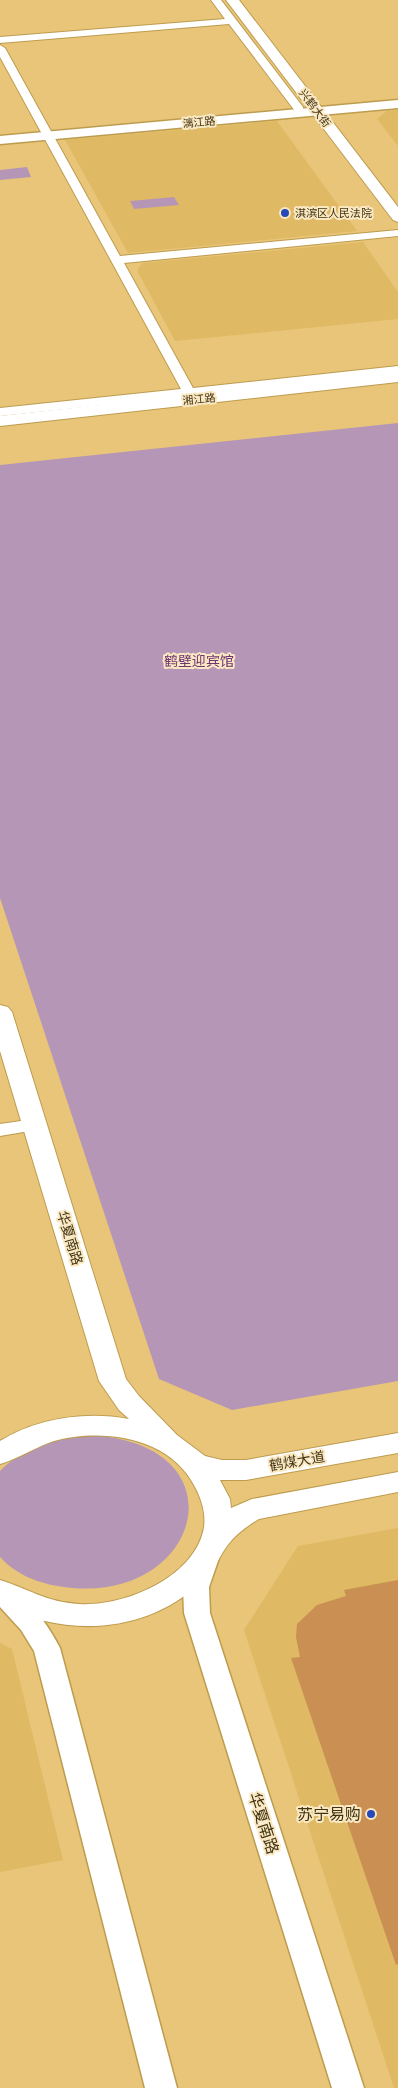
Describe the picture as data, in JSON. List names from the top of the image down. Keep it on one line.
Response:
{"streets":{"main road":["兴鹤大街","湘江路","华夏南路","鹤煤大道"],"street":["漓江路"]},"crossings":[["兴鹤大街","漓江路"],["华夏南路","鹤煤大道"]],"parks":["鹤壁迎宾馆"],"places":["淇滨区人民法院","苏宁易购"]}
